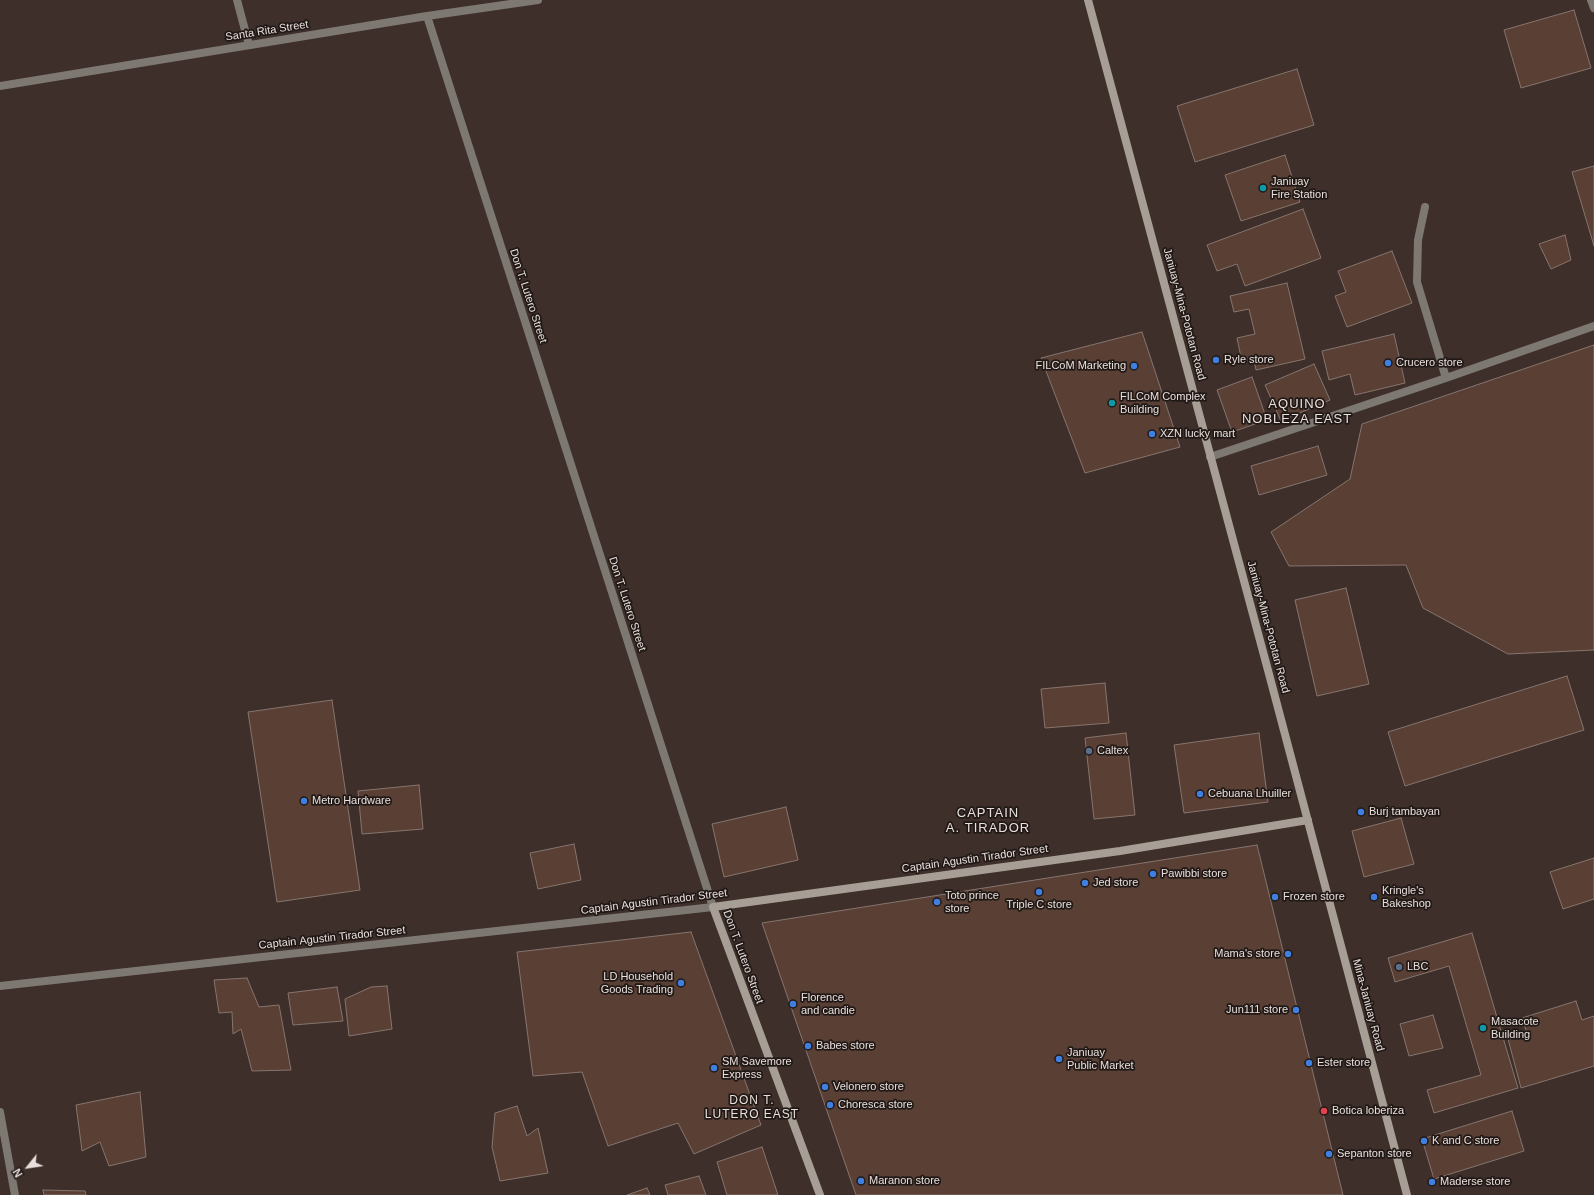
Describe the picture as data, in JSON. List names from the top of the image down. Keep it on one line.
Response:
{"streets":{"main road":["Don T. Lutero Street","Janiuay-Mina-Pototan Road","Captain Agustin Tirador Street","Mina-Janiuay Road"],"street":["Santa Rita Street"]},"crossings":[["Santa Rita Street","Don T. Lutero Street"],["Don T. Lutero Street","Captain Agustin Tirador Street"],["Janiuay-Mina-Pototan Road","Captain Agustin Tirador Street"],["Janiuay-Mina-Pototan Road","Mina-Janiuay Road"],["Captain Agustin Tirador Street","Mina-Janiuay Road"]],"districts":["AQUINO NOBLEZA EAST","CAPTAIN A. TIRADOR","DON T. LUTERO EAST"],"places":["Janiuay Fire Station","Ryle store","Crucero store","FILCoM Marketing","FILCoM Complex Building","XZN lucky mart","Caltex","Cebuana Lhuiller","Metro Hardware","Burj tambayan","Pawibbi store","Jed store","Triple C store","Frozen store","Kringle's Bakeshop","Toto prince store","Mama's store","LBC","LD Household Goods Trading","Florence and candie","Jun111 store","Masacote Building","Babes store","Janiuay Public Market","Ester store","SM Savemore Express","Velonero store","Choresca store","Botica loberiza","K and C store","Sepanton store","Maranon store","Maderse store"],"north":"bottom left"}
